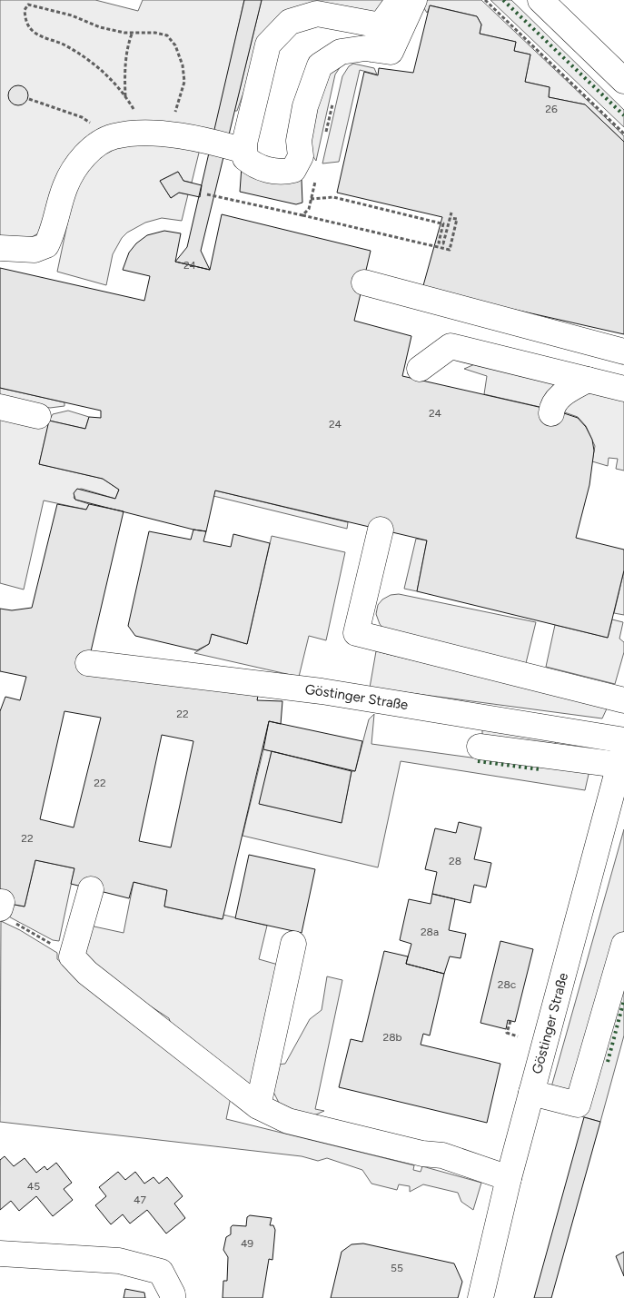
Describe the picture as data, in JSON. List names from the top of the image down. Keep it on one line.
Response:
{"streets":{"street":["Göstinger Straße"]},"house_numbers":["26","24","24","24","22","22","22","28","28a","28c","28b","45","47","49","55"]}
